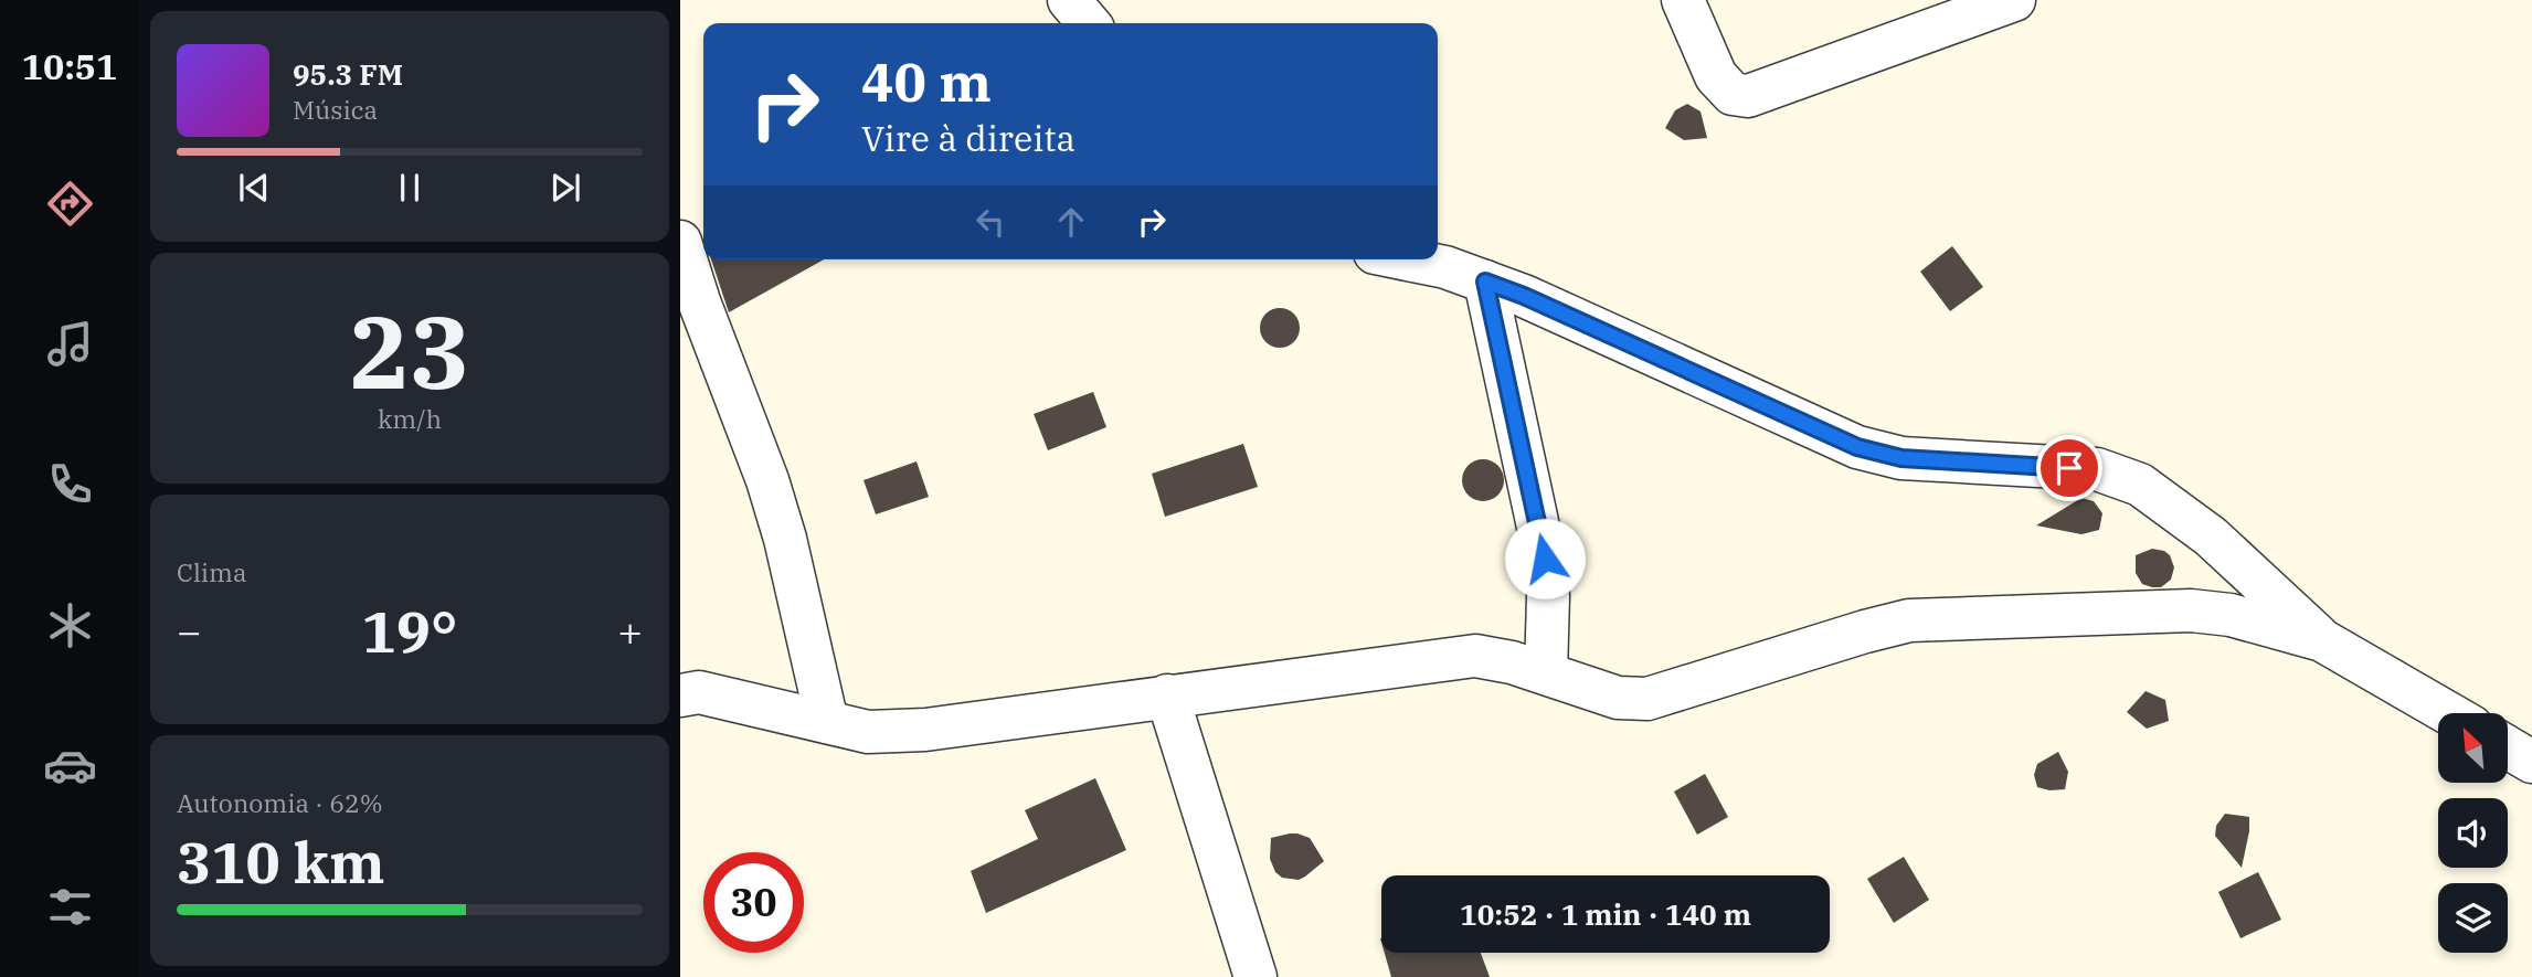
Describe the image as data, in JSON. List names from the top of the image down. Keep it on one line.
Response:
{"north":"top left","page":{"tabs":"10:51","turn":["40 m","Vire à direita"],"song":["95.3 FM","Música"],"tile":[["23","km/h"],"Clima",["Autonomia · 62%","310 km"]],"heat":["−","19°","+"],"limit":"30","trip":"10:52 · 1 min · 140 m"}}
